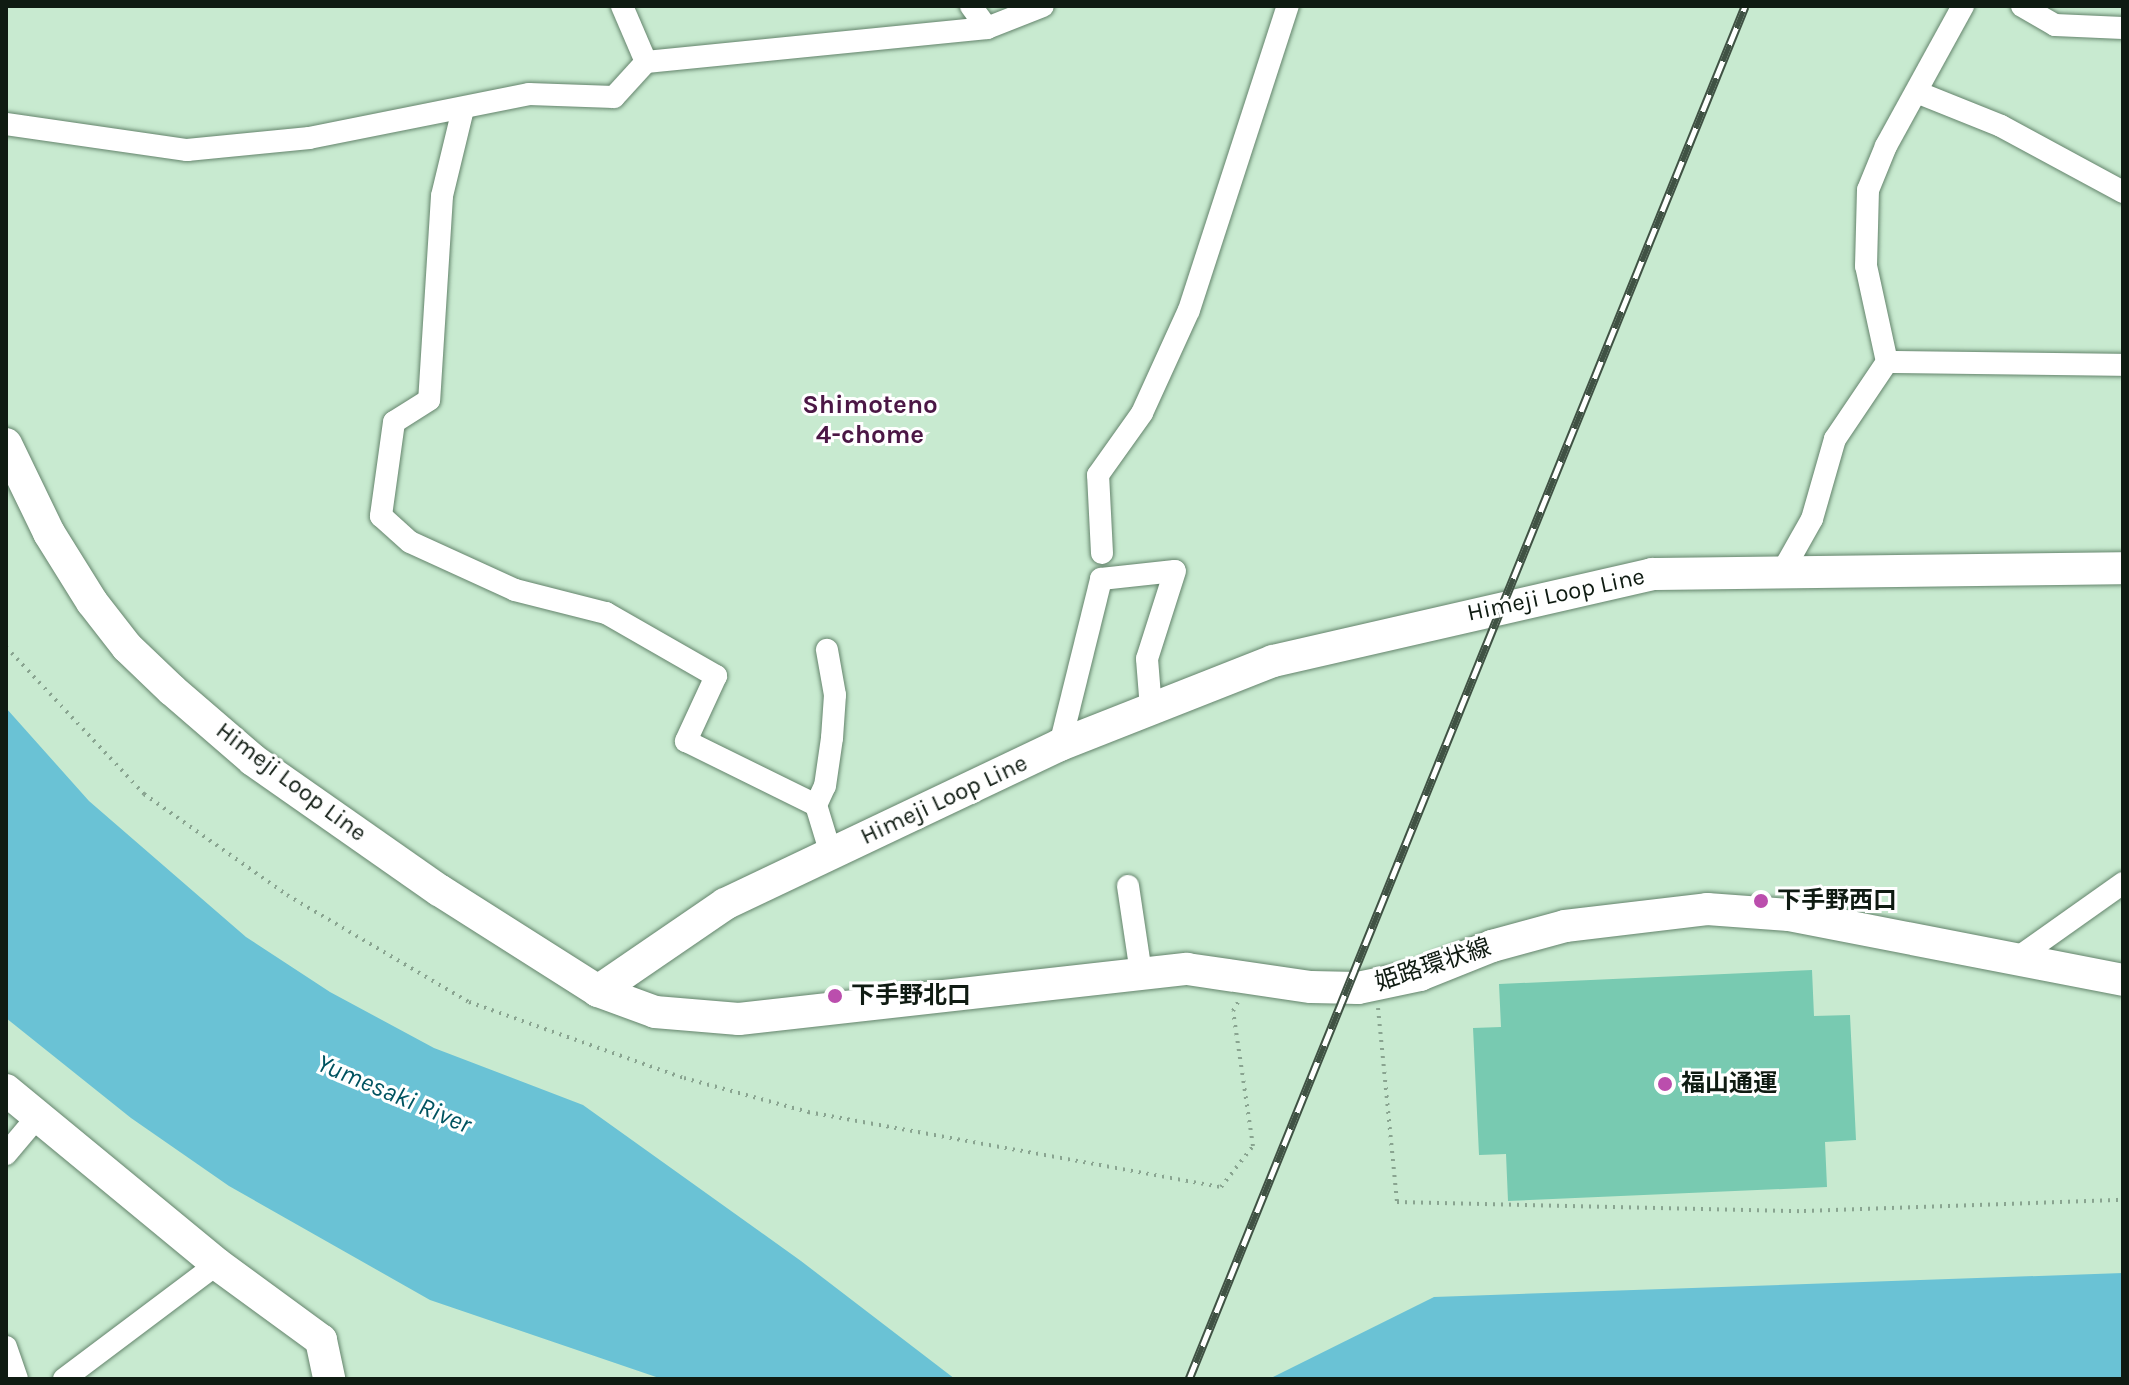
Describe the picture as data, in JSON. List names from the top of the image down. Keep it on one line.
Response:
{"streets":{"main road":["Himeji Loop Line","姫路環状線"]},"crossings":[["Himeji Loop Line","姫路環状線"]],"districts":["Shimoteno 4-chome"],"water":["Yumesaki River"],"places":["下手野西口","下手野北口","福山通運"]}
